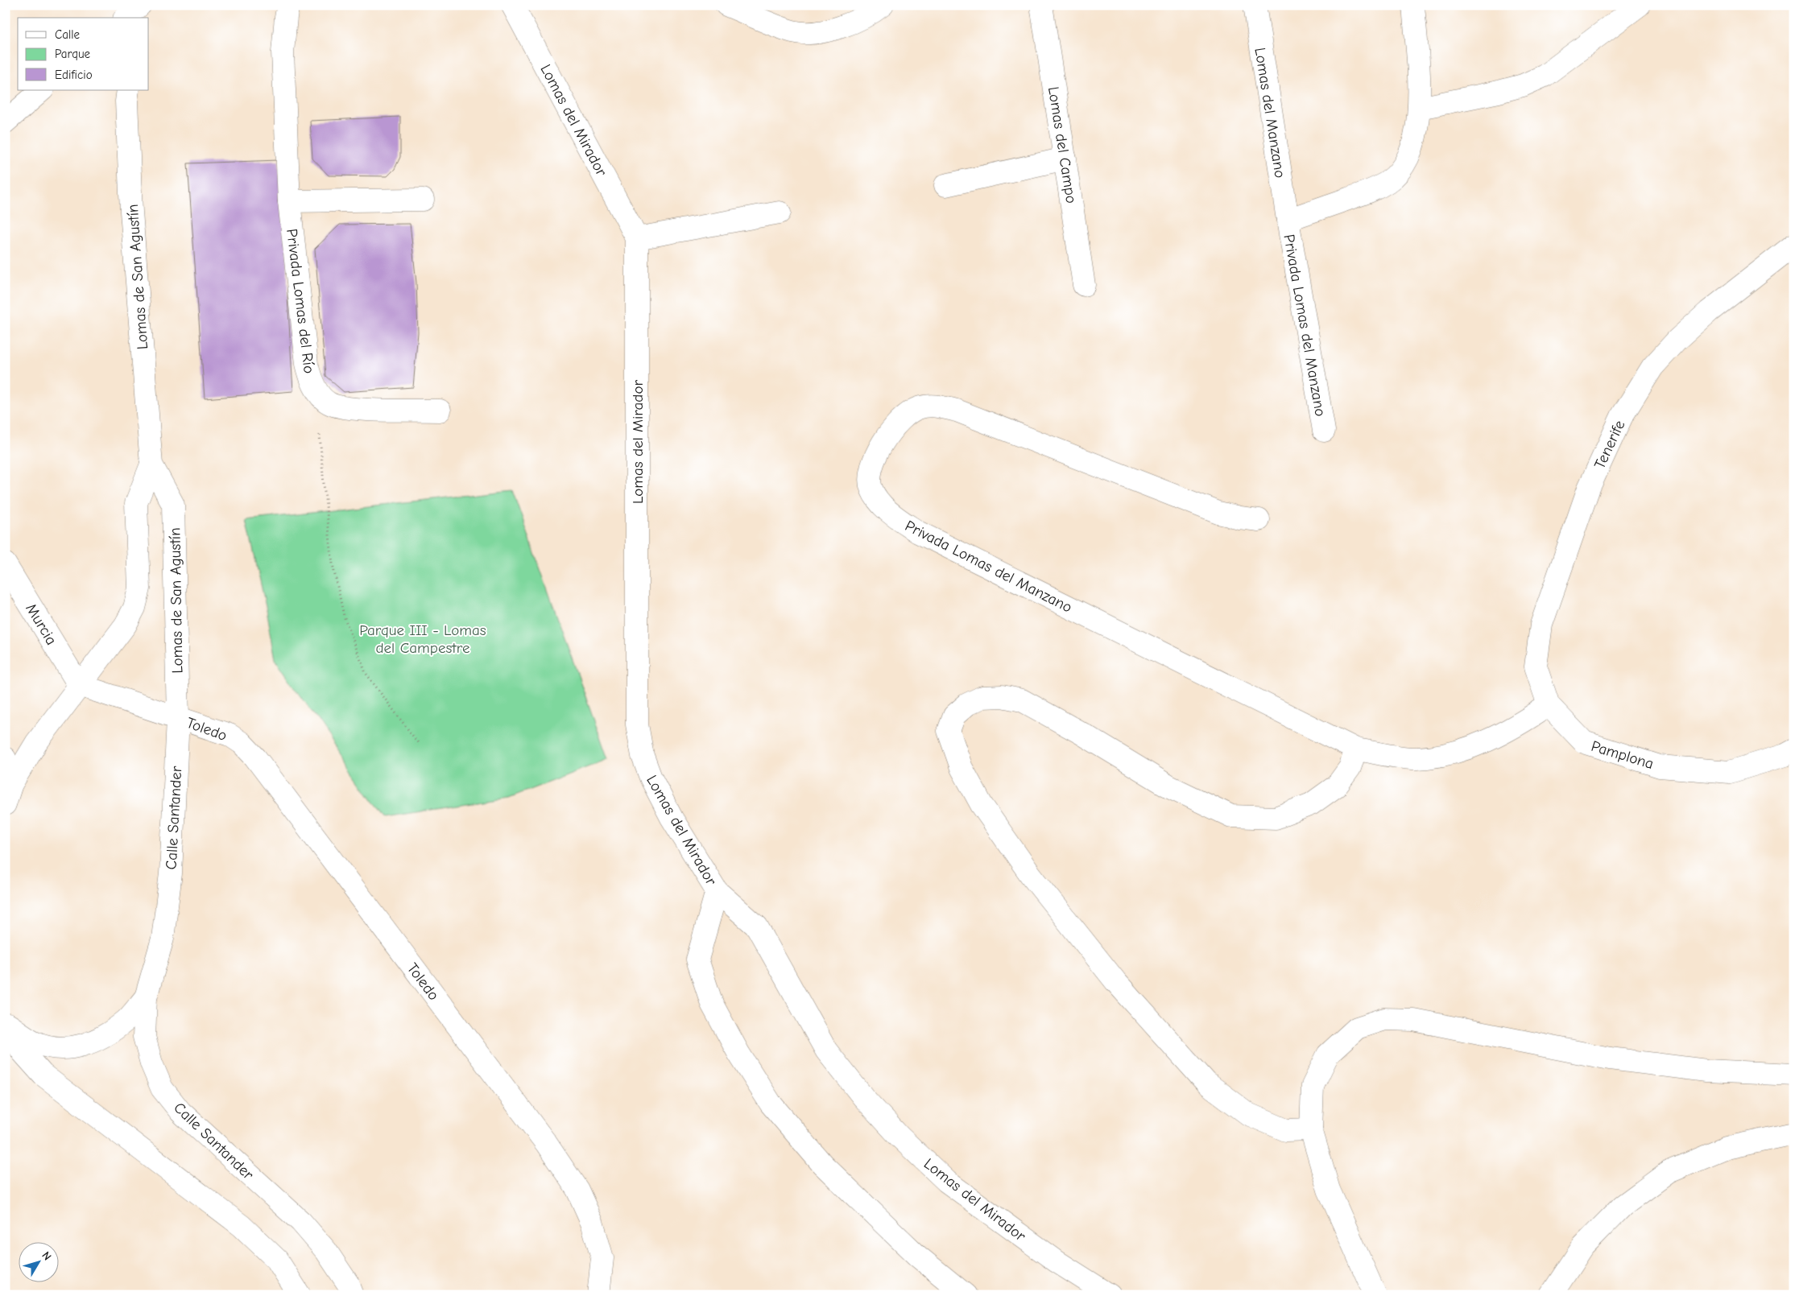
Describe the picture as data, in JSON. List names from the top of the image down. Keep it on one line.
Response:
{"streets":{"street":["Lomas del Manzano","Lomas del Mirador","Lomas del Campo","Lomas de San Agustín","Privada Lomas del Río","Privada Lomas del Manzano","Tenerife","Murcia","Toledo","Pamplona","Calle Santander"]},"crossings":[["Lomas del Manzano","Privada Lomas del Manzano"],["Lomas de San Agustín","Murcia"],["Lomas de San Agustín","Toledo"],["Lomas de San Agustín","Calle Santander"],["Tenerife","Pamplona"],["Murcia","Toledo"],["Toledo","Calle Santander"]],"parks":["Parque III - Lomas del Campestre"],"legend":["Calle","Parque","Edificio"],"north":"top right"}
